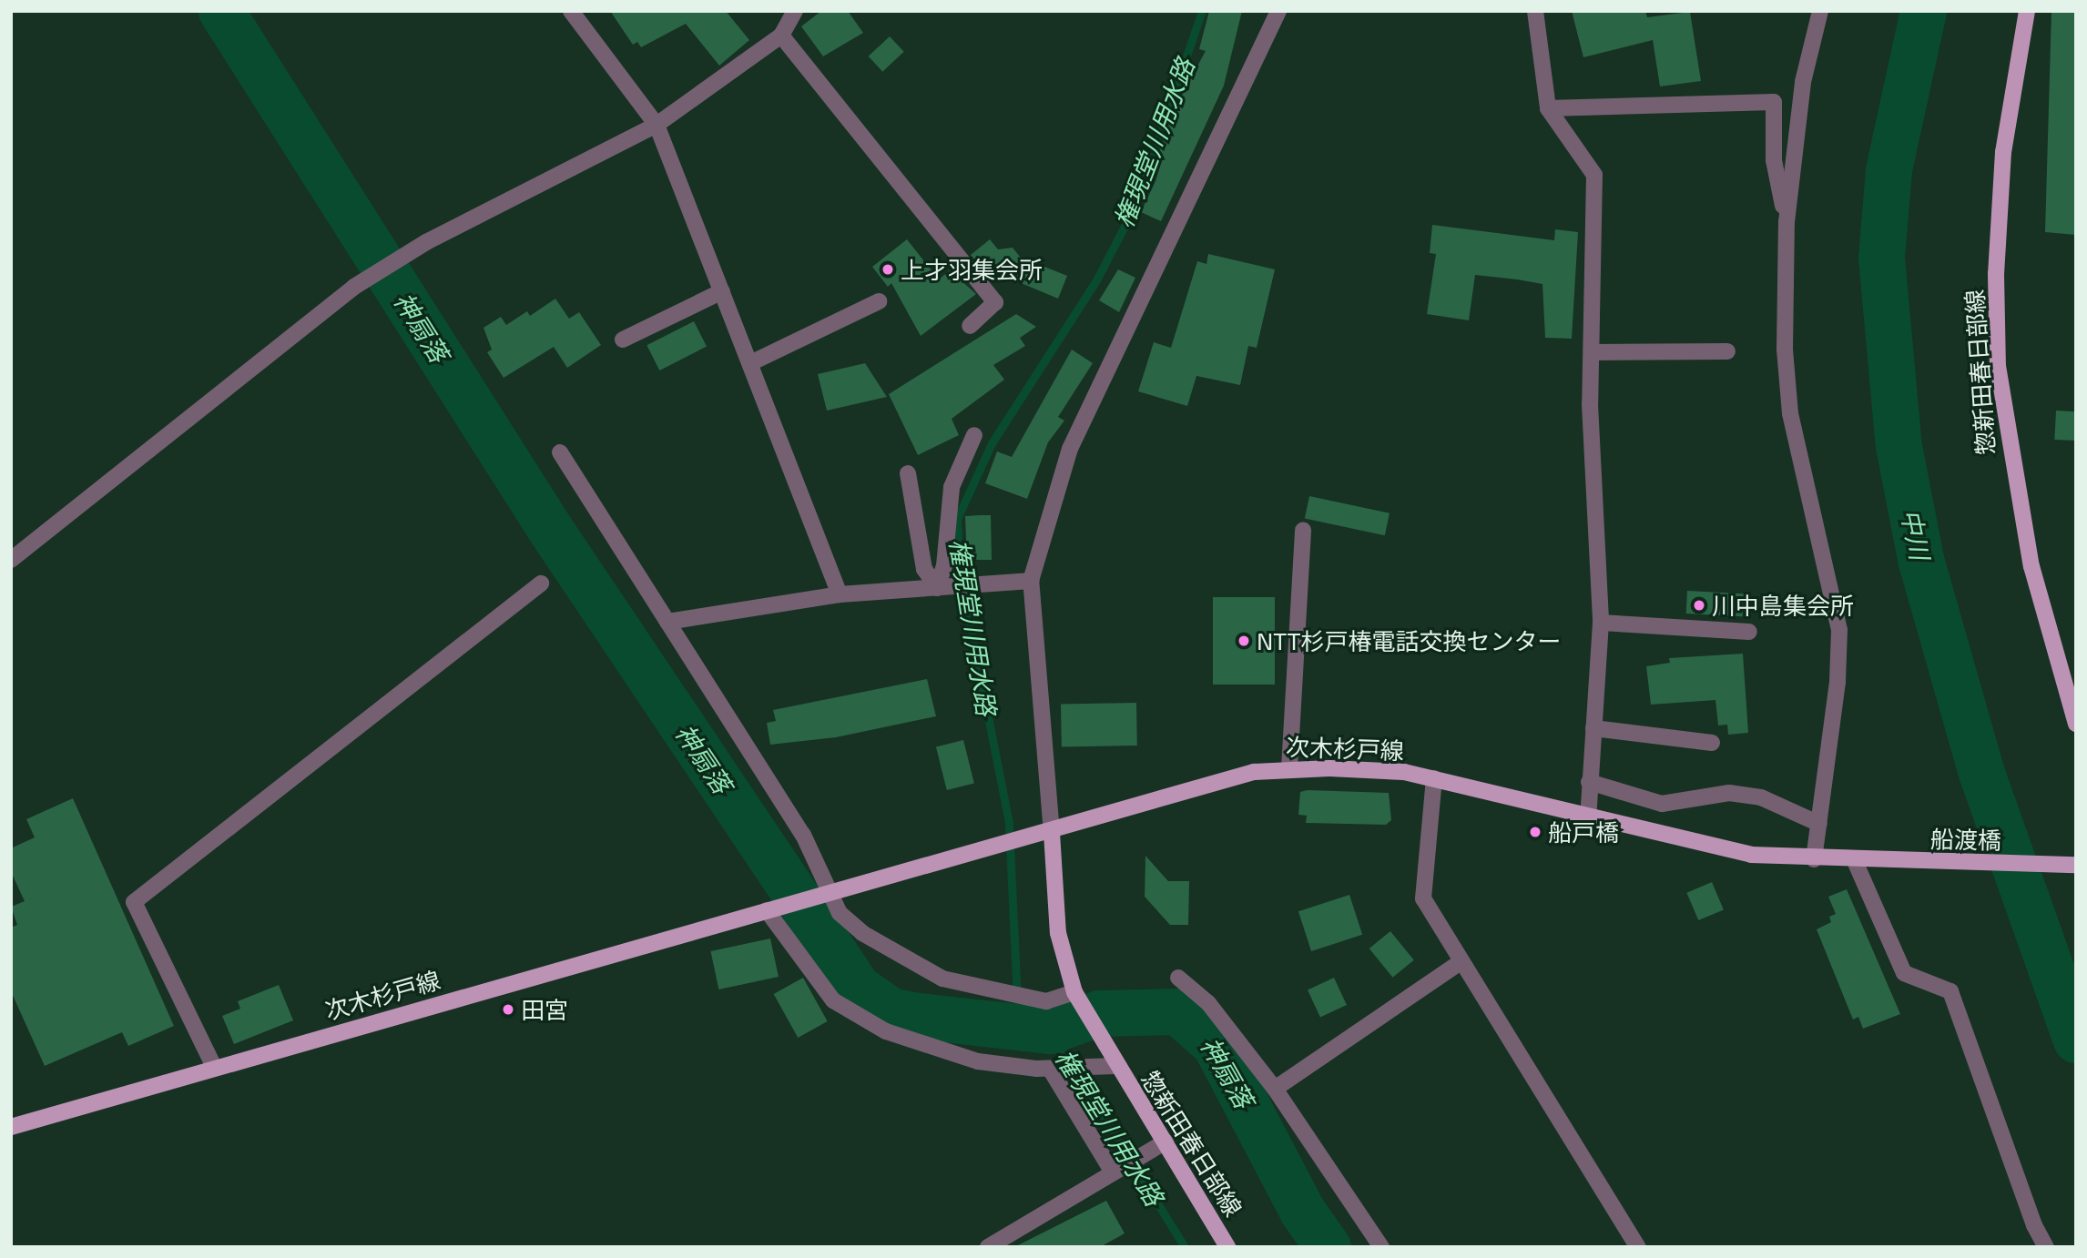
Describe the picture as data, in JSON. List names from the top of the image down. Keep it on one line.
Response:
{"streets":{"main road":["惣新田春日部線","次木杉戸線","船渡橋"]},"crossings":[["次木杉戸線","船渡橋"]],"water":["権現堂川用水路","神扇落","中川"],"places":["上才羽集会所","川中島集会所","NTT杉戸椿電話交換センター","船戸橋","田宮"]}
